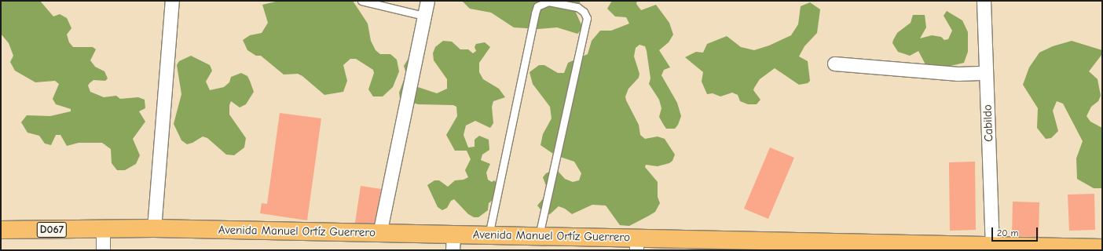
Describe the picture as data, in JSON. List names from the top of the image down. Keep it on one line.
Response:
{"streets":{"main road":["D067","Avenida Manuel Ortíz Guerrero"],"street":["Cabildo"]},"crossings":[["Cabildo","Avenida Manuel Ortíz Guerrero"]],"scale_bar":"20 m"}
